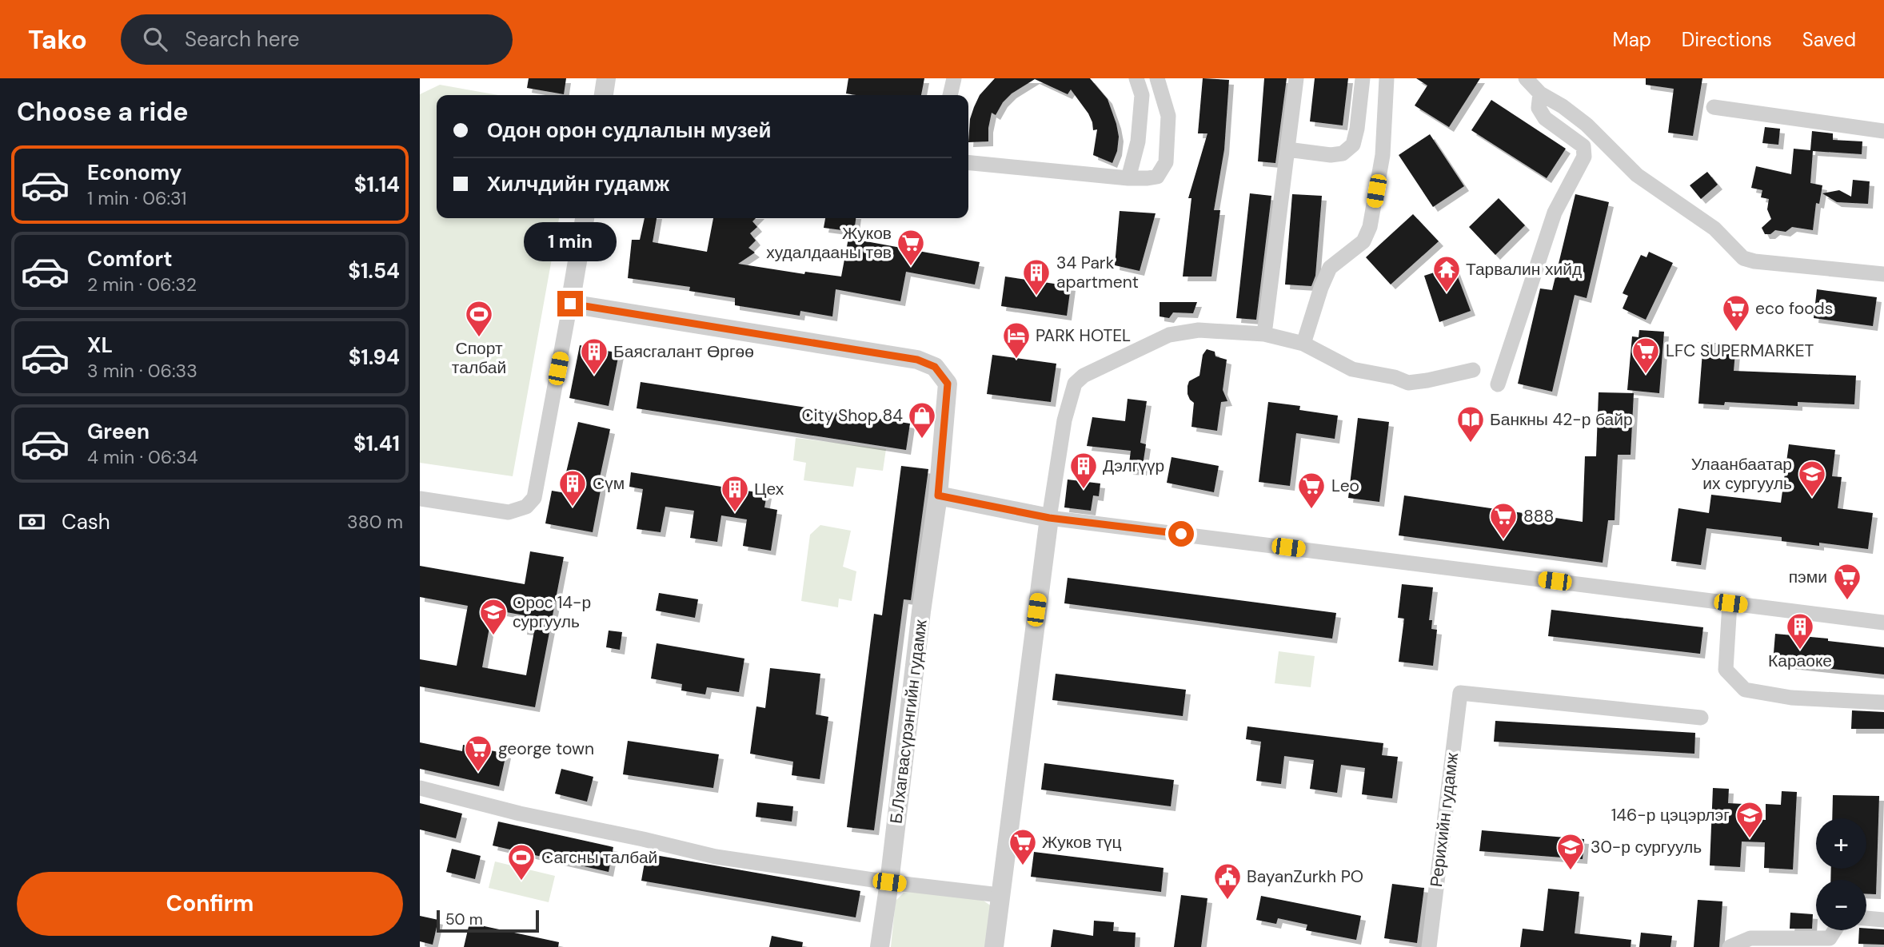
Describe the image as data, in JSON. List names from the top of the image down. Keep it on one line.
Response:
{"streets":{"street":["Б.Лхагвасүрэнгийн гудамж","Рерихийн гудамж"]},"places":{"supermarket":["Жуков худалдааны төв","eco foods","LFC SUPERMARKET","Leo","888","пэми","george town","Жуков түц"],"temple":["Тарвалин хийд"],"building":["34 Park apartment","Баясгалант Өргөө","Дэлгүүр","Сүм","Цех","Караоке"],"sports":["Спорт талбай","Сагсны талбай"],"hotel":["PARK HOTEL"],"shop":["City Shop 84"],"library":["Банкны 42-р байр"],"school or university":["Улаанбаатар их сургууль","Орос 14-р сургууль","146-р цэцэрлэг","30-р сургууль"],"public building":["BayanZurkh PO"]},"scale_bar":"50 m","page":{"header":"Tako","search":"Search here","nav":["Map","Directions","Saved"],"heading":"Choose a ride","banner":["Одон орон судлалын музей","Хилчдийн гудамж"],"list":[{"name":"Economy","note":"1 min · 06:31","value":"$1.14"},{"name":"Comfort","note":"2 min · 06:32","value":"$1.54"},{"name":"XL","note":"3 min · 06:33","value":"$1.94"},{"name":"Green","note":"4 min · 06:34","value":"$1.41"}],"bubble":"1 min","pay":["Cash","380 m"],"map_buttons":["+","−"],"buttons":"Confirm","scale":"50 m"}}
